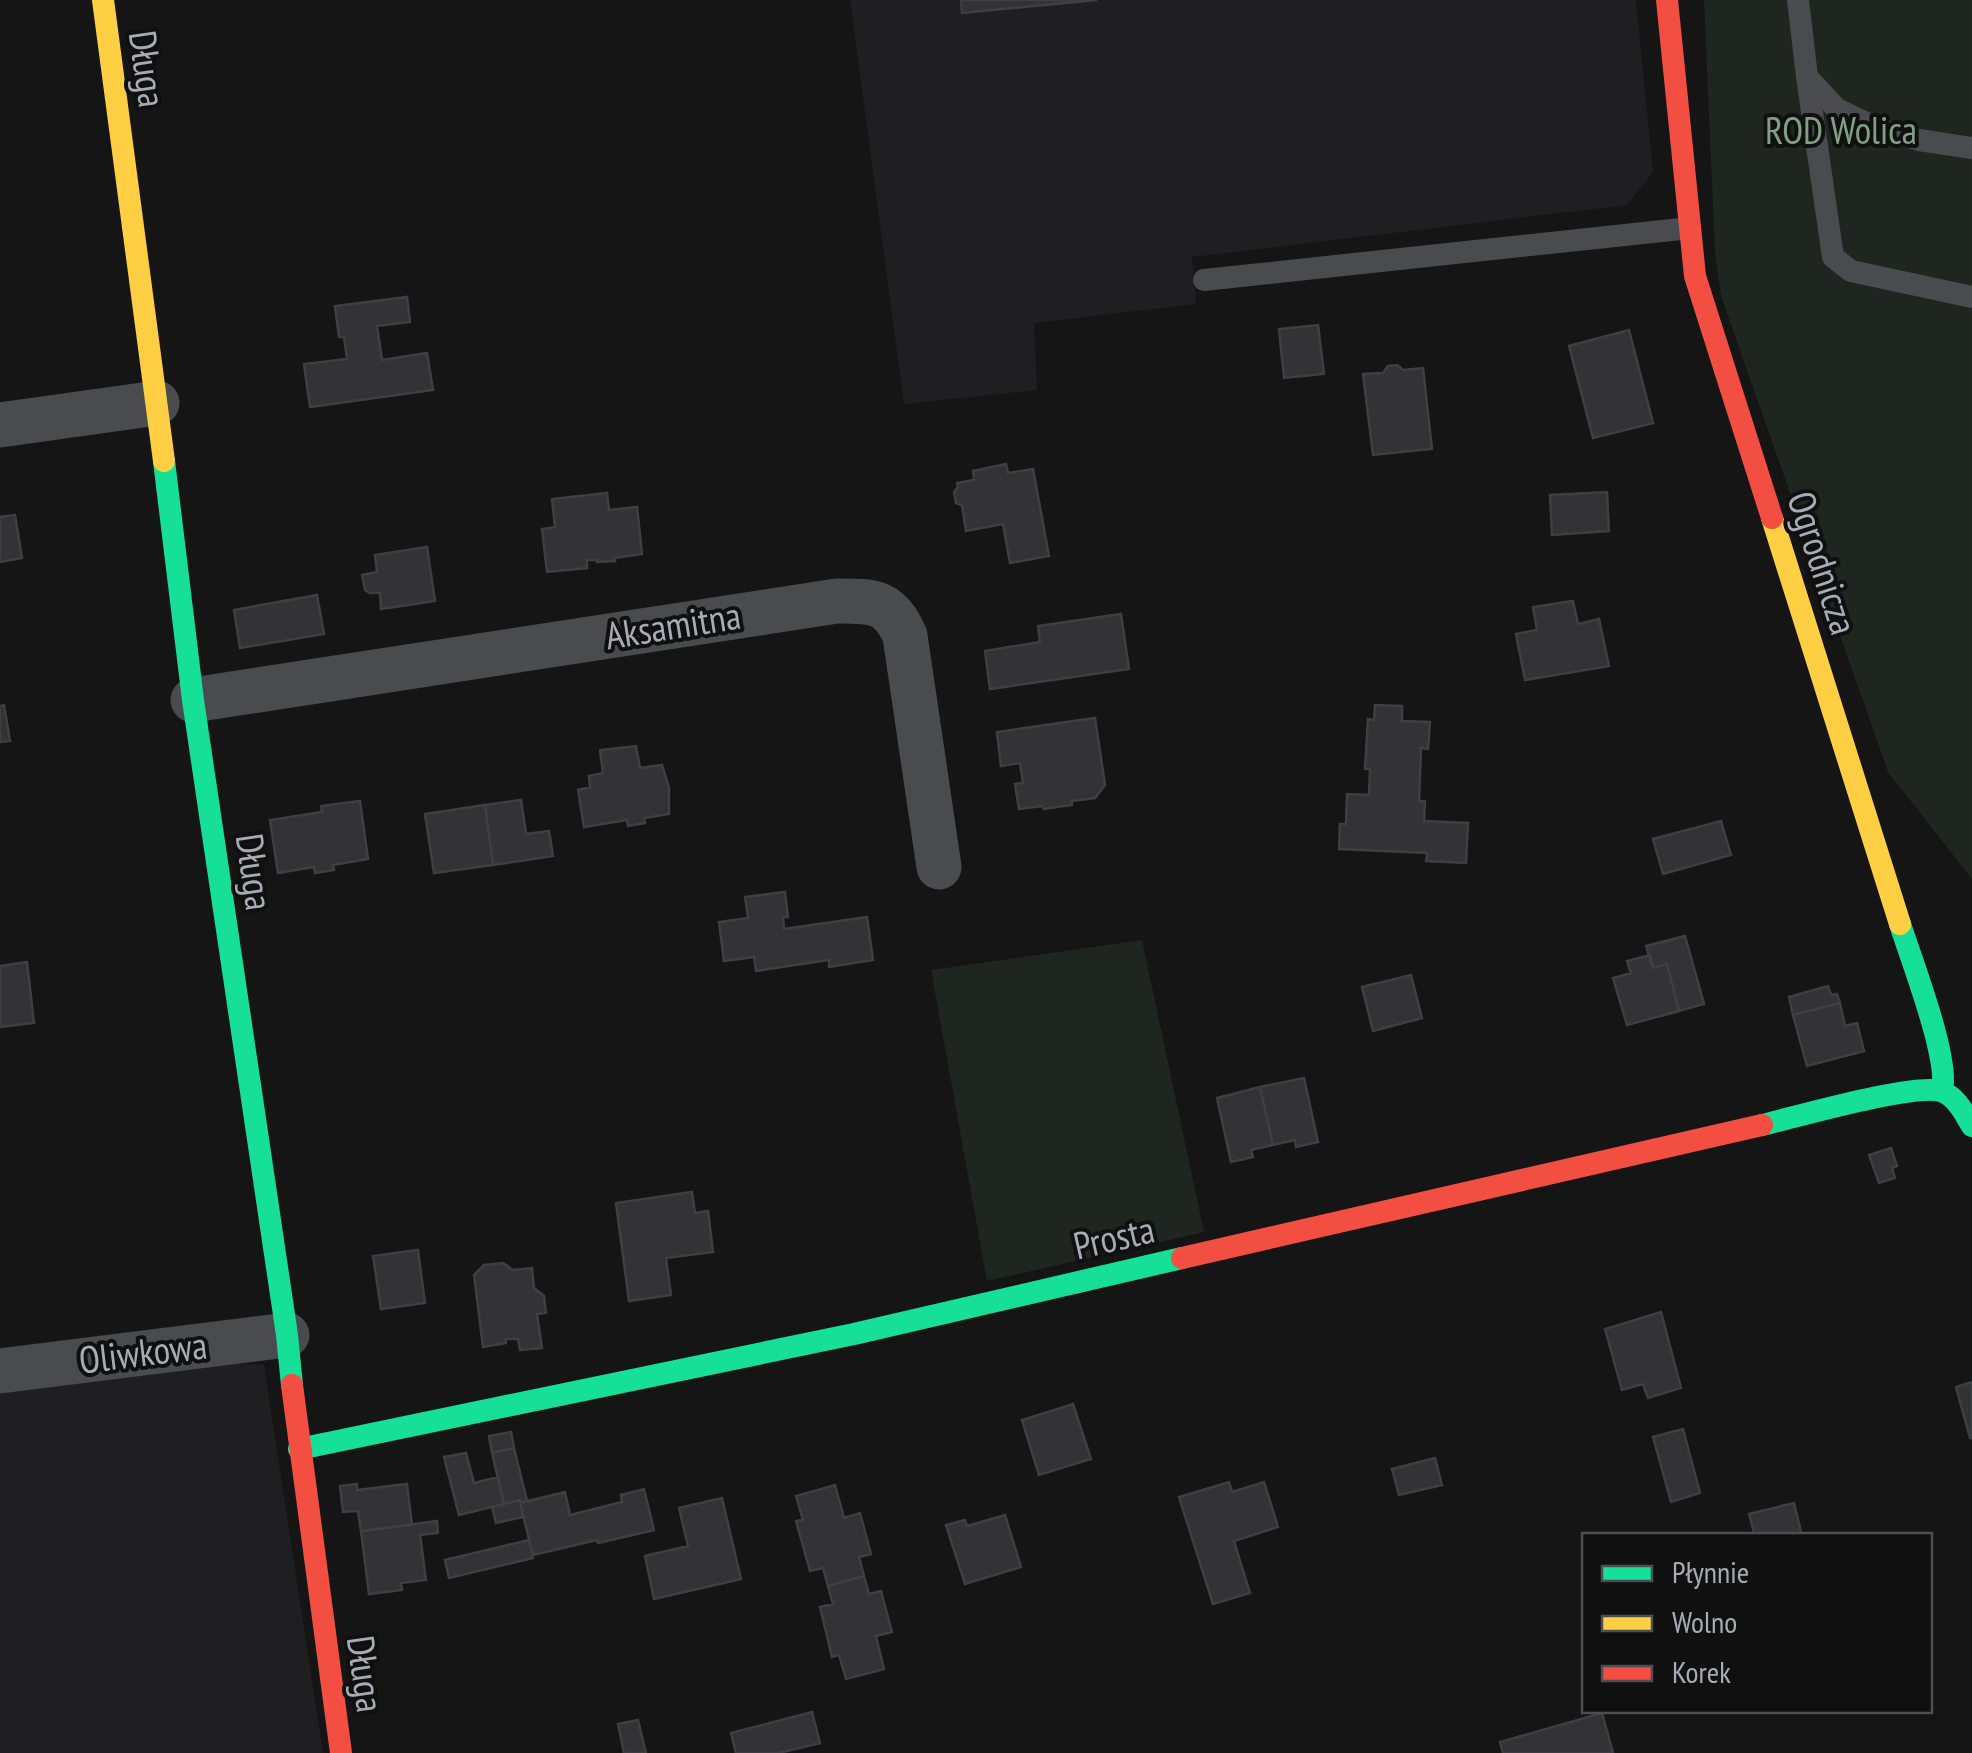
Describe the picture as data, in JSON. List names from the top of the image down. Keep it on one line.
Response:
{"streets":{"street":["Długa","Ogrodnicza","Aksamitna","Prosta","Oliwkowa"]},"crossings":[["Długa","Aksamitna"],["Długa","Prosta"],["Długa","Oliwkowa"],["Ogrodnicza","Prosta"]],"parks":["ROD Wolica"],"legend":["Płynnie","Wolno","Korek"]}
